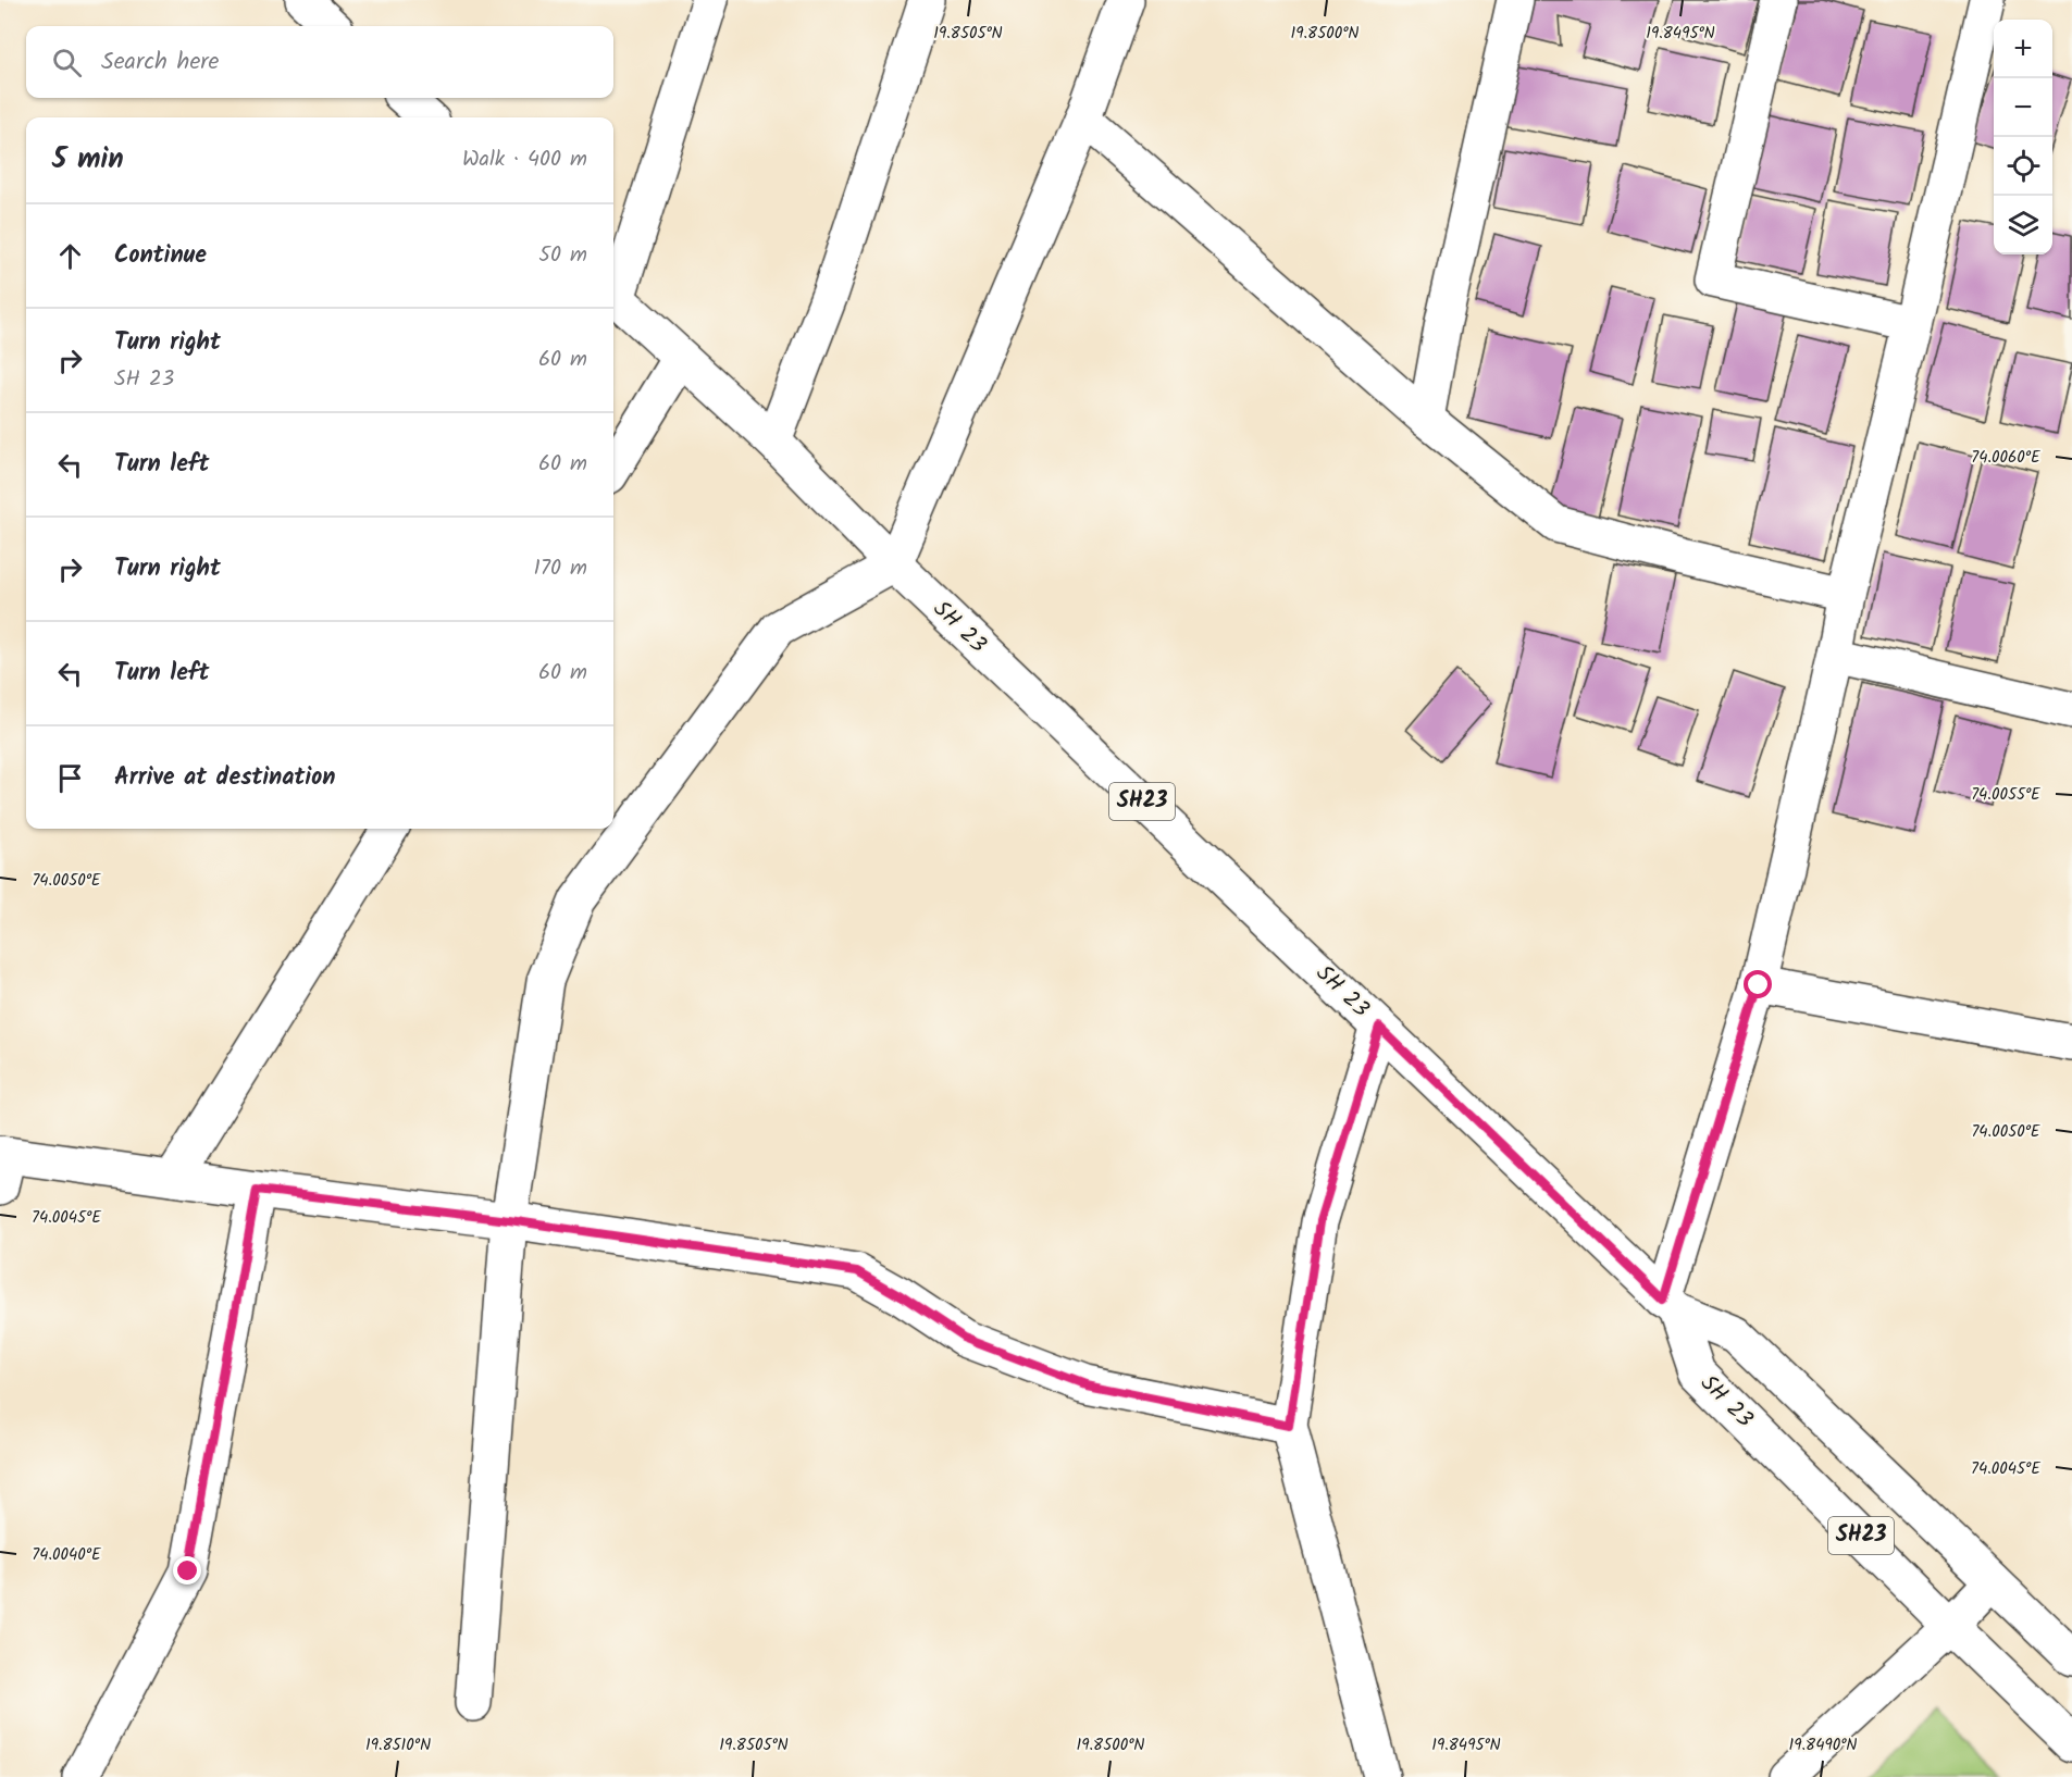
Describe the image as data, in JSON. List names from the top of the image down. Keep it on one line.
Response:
{"streets":{"street":["SH 23","SH23"]},"page":{"map_buttons":["+","−"],"search":"Search here","heading":["5 min","Walk · 400 m"],"list":[["Continue","50 m"],["Turn right","SH 23","60 m"],["Turn left","60 m"],["Turn right","170 m"],["Turn left","60 m"],"Arrive at destination"]},"coordinates":["19.8505°N","19.8500°N","19.8495°N","74.0060°E","74.0055°E","74.0050°E","74.0045°E","74.0040°E","19.8510°N","19.8490°N"]}
